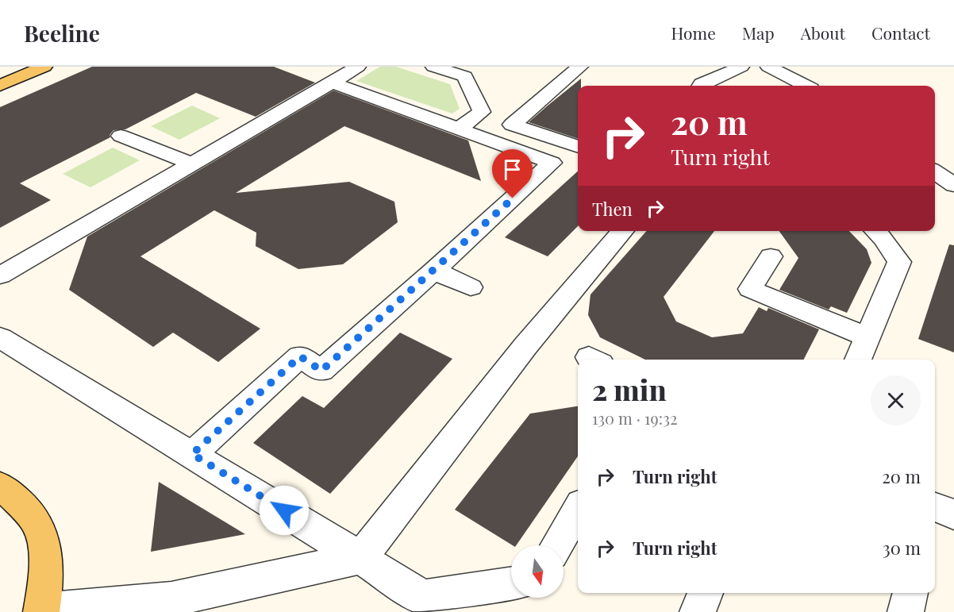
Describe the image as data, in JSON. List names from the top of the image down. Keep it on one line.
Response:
{"north":"bottom","page":{"header":"Beeline","nav":["Home","Map","About","Contact"],"turn":["20 m","Turn right"],"then":"Then","heading":["2 min","130 m · 19:32"],"list":[{"name":"Turn right","value":"20 m"},{"name":"Turn right","value":"30 m"}]}}
